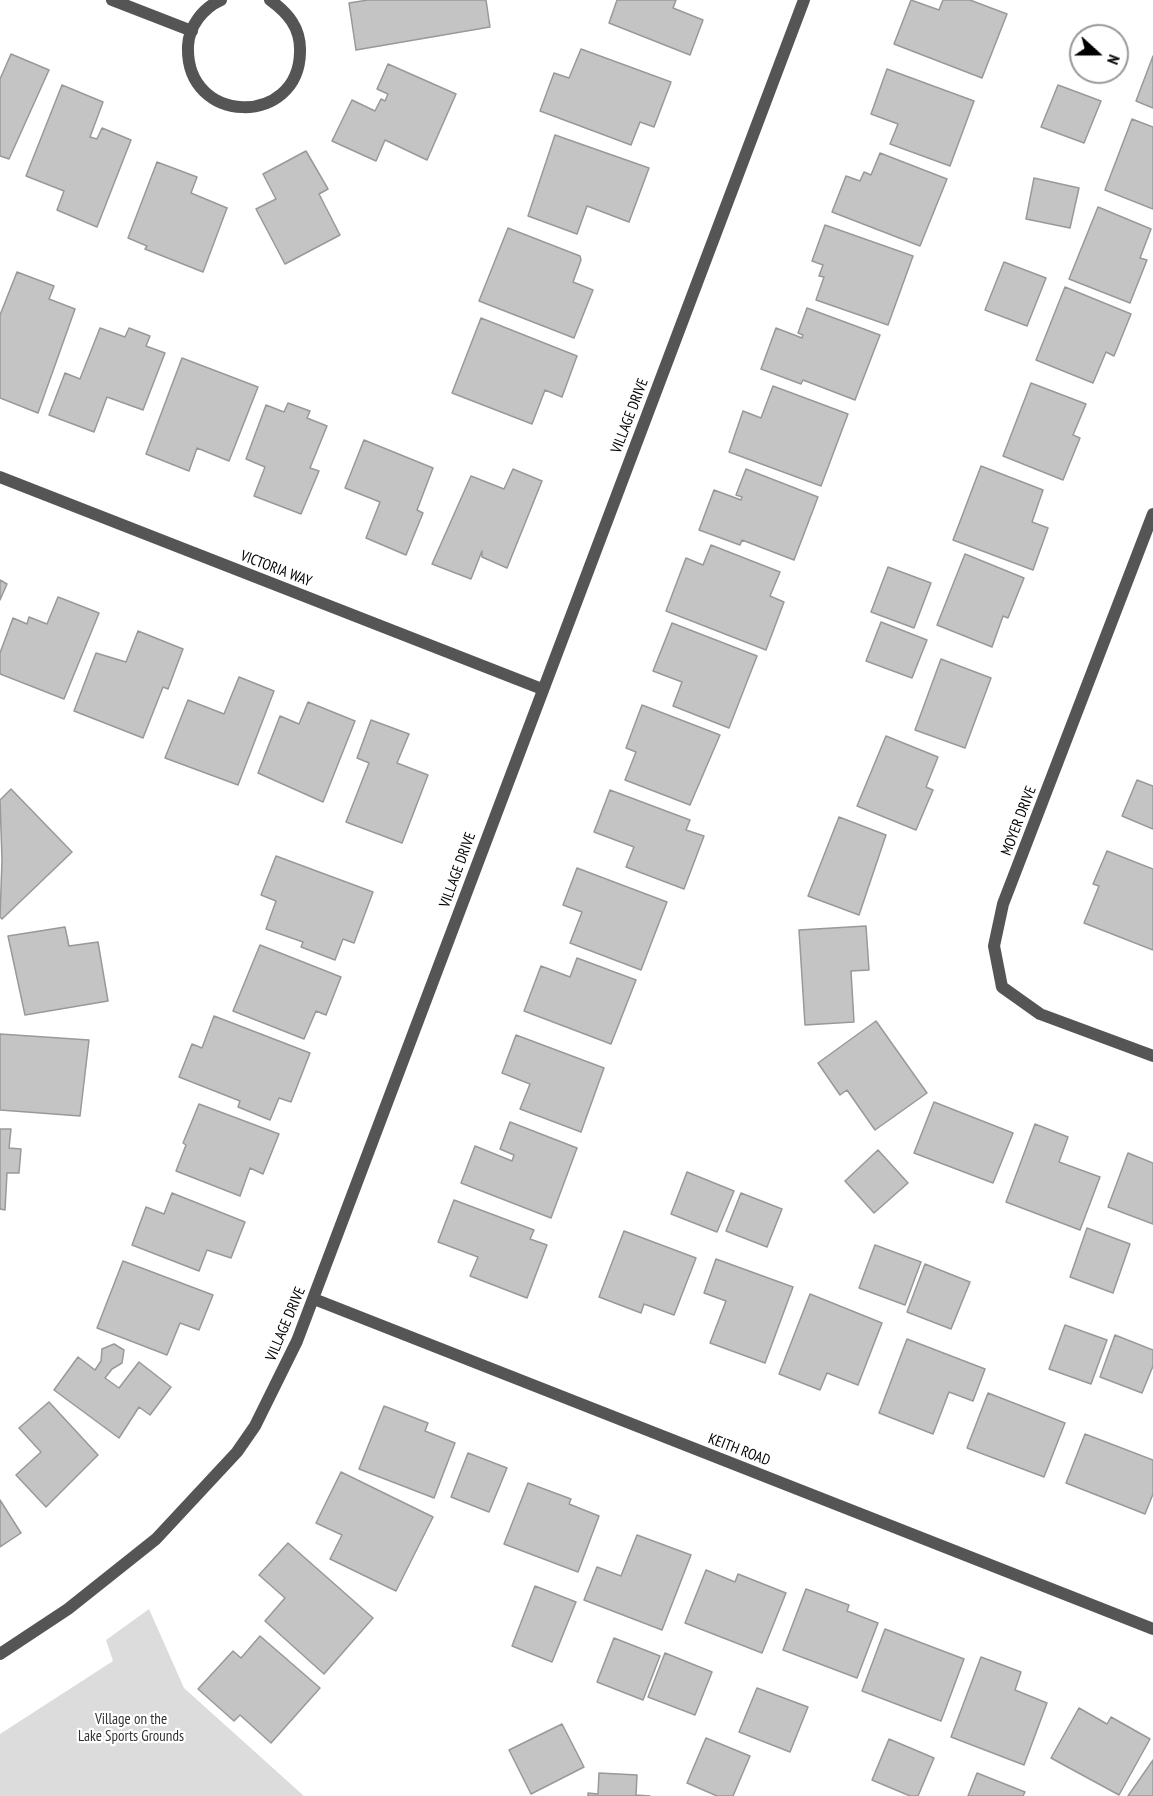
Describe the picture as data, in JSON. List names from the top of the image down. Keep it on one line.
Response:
{"streets":{"street":["VILLAGE DRIVE","VICTORIA WAY","MOYER DRIVE","KEITH ROAD"]},"crossings":[["VILLAGE DRIVE","VICTORIA WAY"],["VILLAGE DRIVE","KEITH ROAD"]],"parks":["Village on the Lake Sports Grounds"],"north":"right"}
